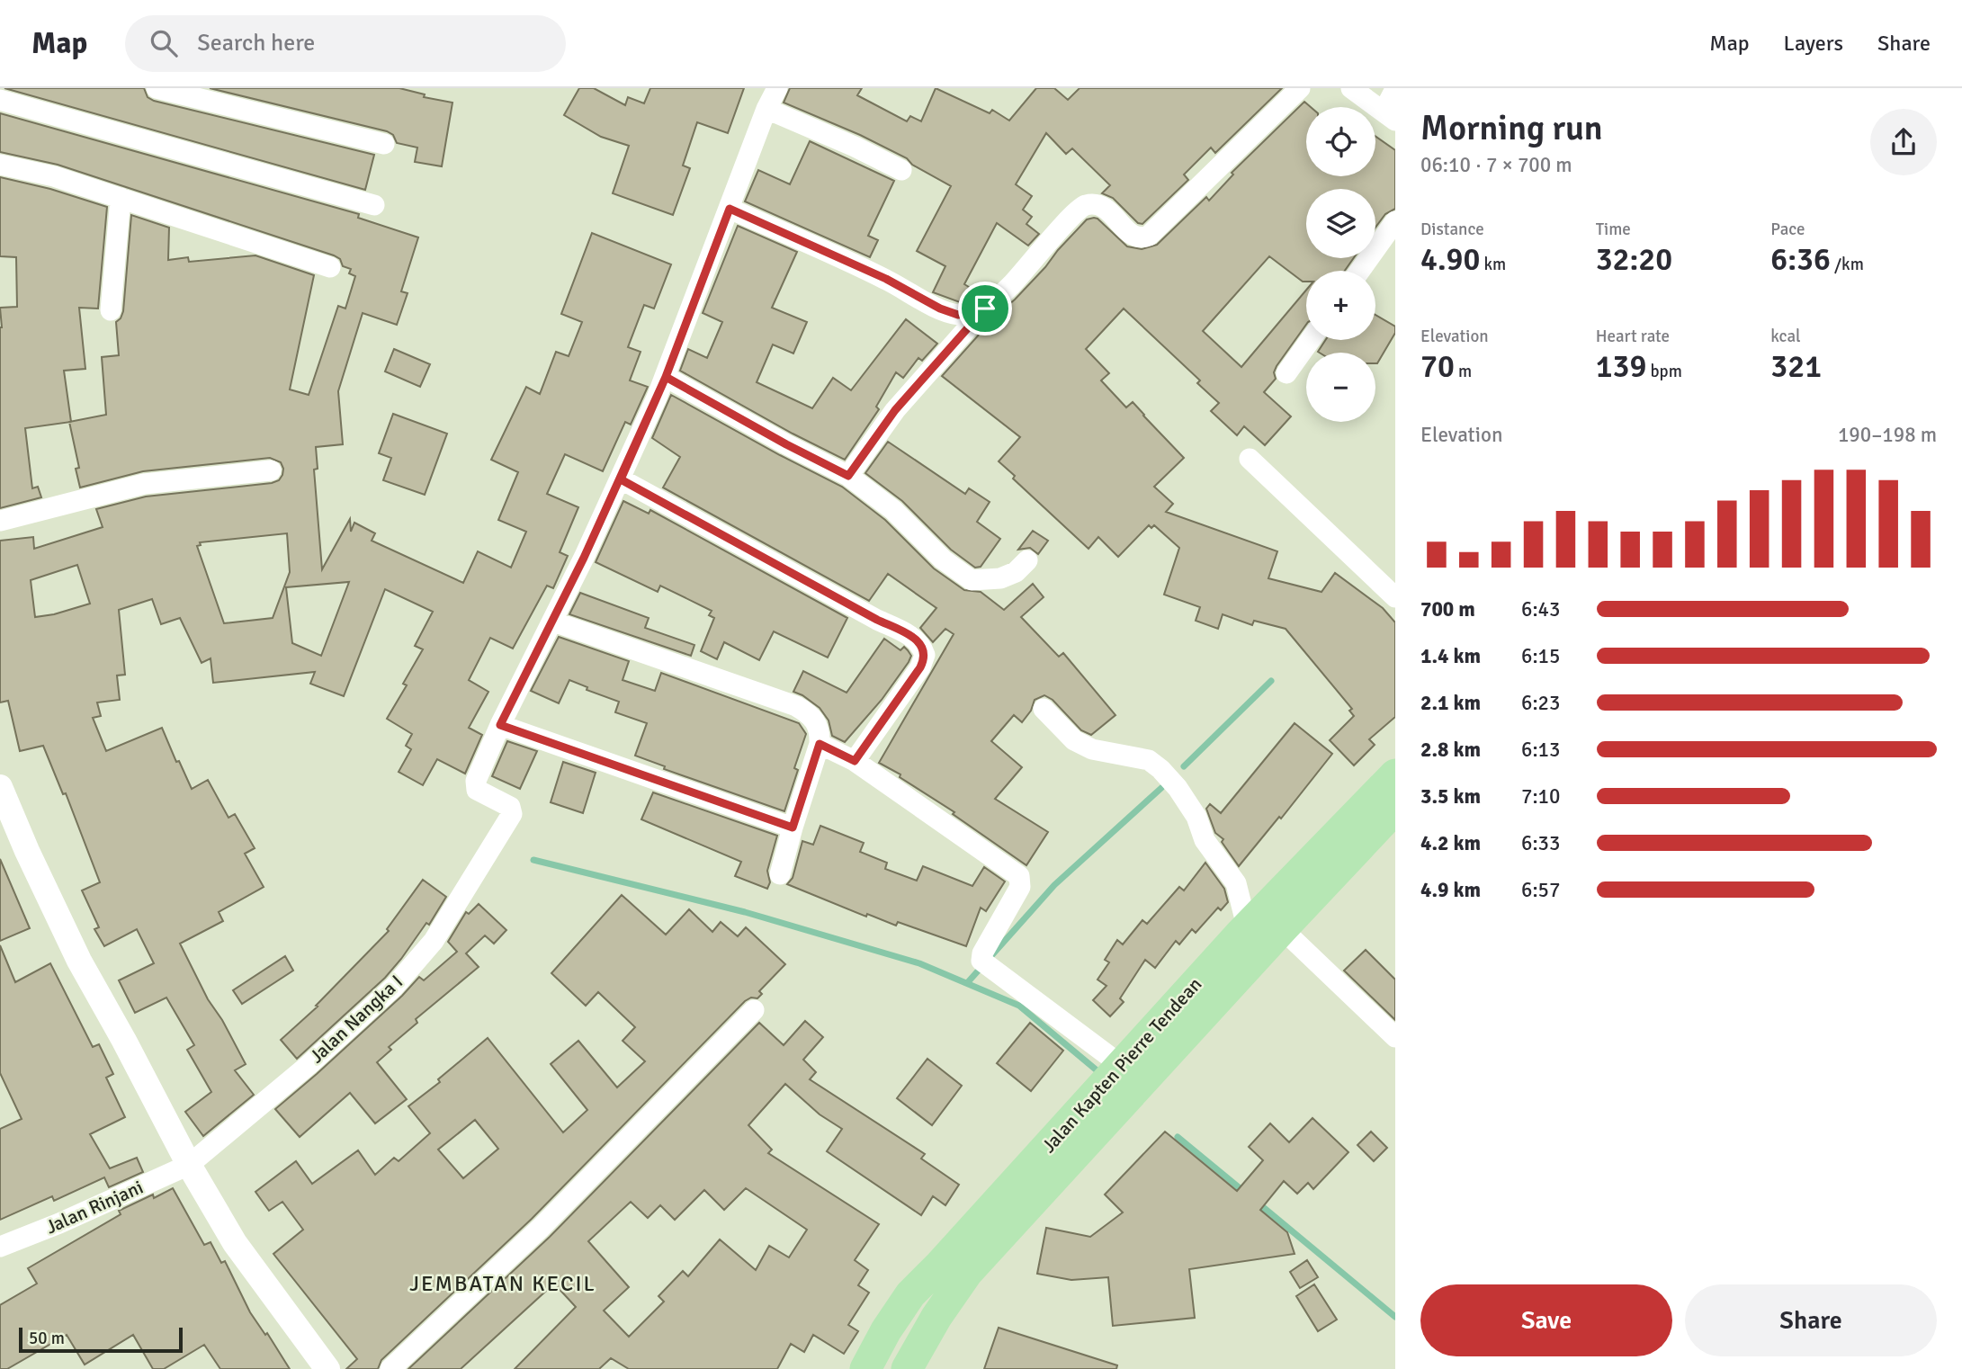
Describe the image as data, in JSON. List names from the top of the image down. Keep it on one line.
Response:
{"streets":{"main road":["Jalan Kapten Pierre Tendean"],"street":["Jalan Nangka I","Jalan Rinjani"]},"crossings":[["Jalan Nangka I","Jalan Rinjani"]],"districts":["JEMBATAN KECIL"],"scale_bar":"50 m","page":{"header":"Map","search":"Search here","nav":["Map","Layers","Share"],"heading":["Morning run","06:10 · 7 × 700 m"],"map_buttons":["+","−"],"stats":[["Distance","4.90 km"],["Time","32:20"],["Pace","6:36 /km"],["Elevation","70 m"],["Heart rate","139 bpm"],["kcal","321"]],"chart":["Elevation","190–198 m"],"list":[{"name":"700 m","note":"6:43"},{"name":"1.4 km","note":"6:15"},{"name":"2.1 km","note":"6:23"},{"name":"2.8 km","note":"6:13"},{"name":"3.5 km","note":"7:10"},{"name":"4.2 km","note":"6:33"},{"name":"4.9 km","note":"6:57"}],"buttons":["Save","Share"],"scale":"50 m"}}
